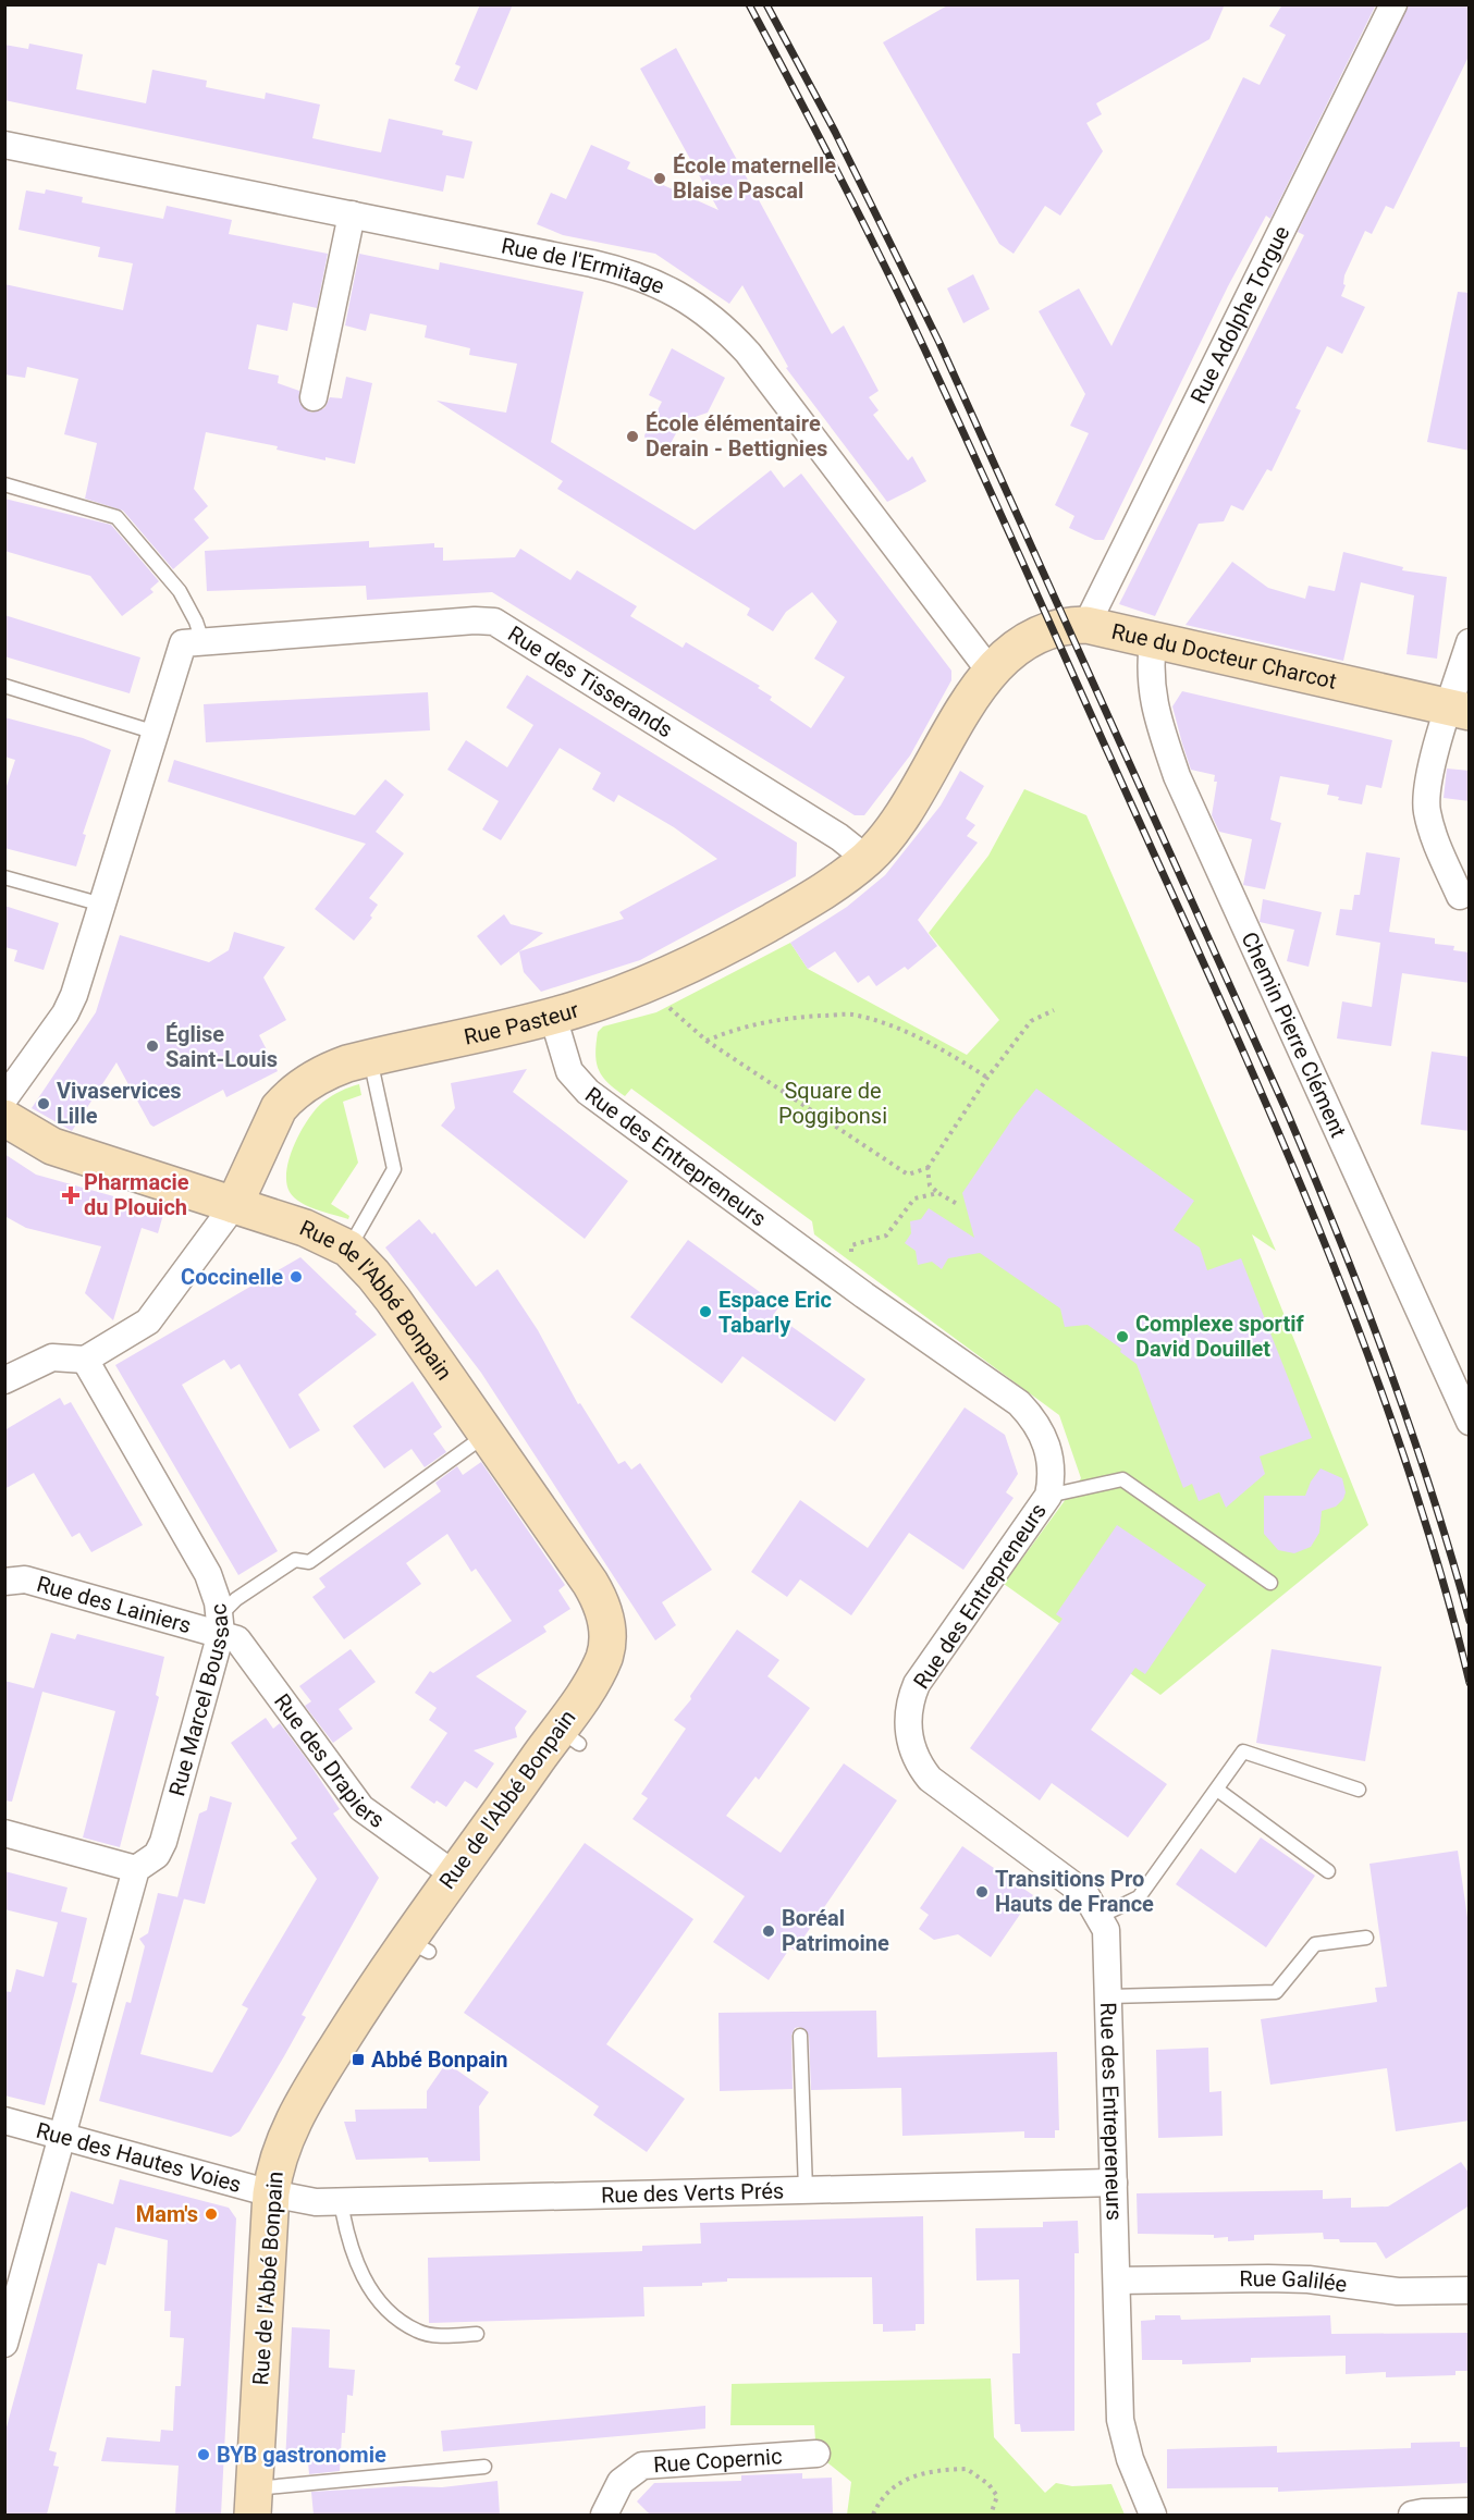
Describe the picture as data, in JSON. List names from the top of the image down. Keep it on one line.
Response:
{"streets":{"street":["Rue de l'Ermitage","Rue Adolphe Torgue","Rue du Docteur Charcot","Rue des Tisserands","Rue Pasteur","Chemin Pierre Clément","Rue des Entrepreneurs","Rue de l'Abbé Bonpain","Rue des Lainiers","Rue Marcel Boussac","Rue des Drapiers","Rue des Hautes Voies","Rue des Verts Prés","Rue Galilée","Rue Copernic"]},"crossings":[["Rue de l'Ermitage","Rue du Docteur Charcot"],["Rue de l'Ermitage","Rue Pasteur"],["Rue Adolphe Torgue","Rue du Docteur Charcot"],["Rue du Docteur Charcot","Rue Pasteur"],["Rue du Docteur Charcot","Chemin Pierre Clément"],["Rue des Tisserands","Rue Pasteur"],["Rue Pasteur","Rue des Entrepreneurs"],["Rue Pasteur","Rue de l'Abbé Bonpain"],["Rue des Entrepreneurs","Rue des Verts Prés"],["Rue des Entrepreneurs","Rue Galilée"],["Rue de l'Abbé Bonpain","Rue des Drapiers"],["Rue de l'Abbé Bonpain","Rue des Hautes Voies"],["Rue de l'Abbé Bonpain","Rue des Verts Prés"],["Rue des Lainiers","Rue Marcel Boussac"],["Rue des Lainiers","Rue des Drapiers"],["Rue Marcel Boussac","Rue des Drapiers"],["Rue des Hautes Voies","Rue des Verts Prés"]],"parks":["Square de Poggibonsi"],"places":{"other":["École maternelle Blaise Pascal","École élémentaire Derain - Bettignies","Église Saint-Louis","Vivaservices Lille","Coccinelle","Espace Eric Tabarly","Complexe sportif David Douillet","Transitions Pro Hauts de France","Boréal Patrimoine","Mam's","BYB gastronomie"],"health":["Pharmacie du Plouich"],"transit":["Abbé Bonpain"]}}
